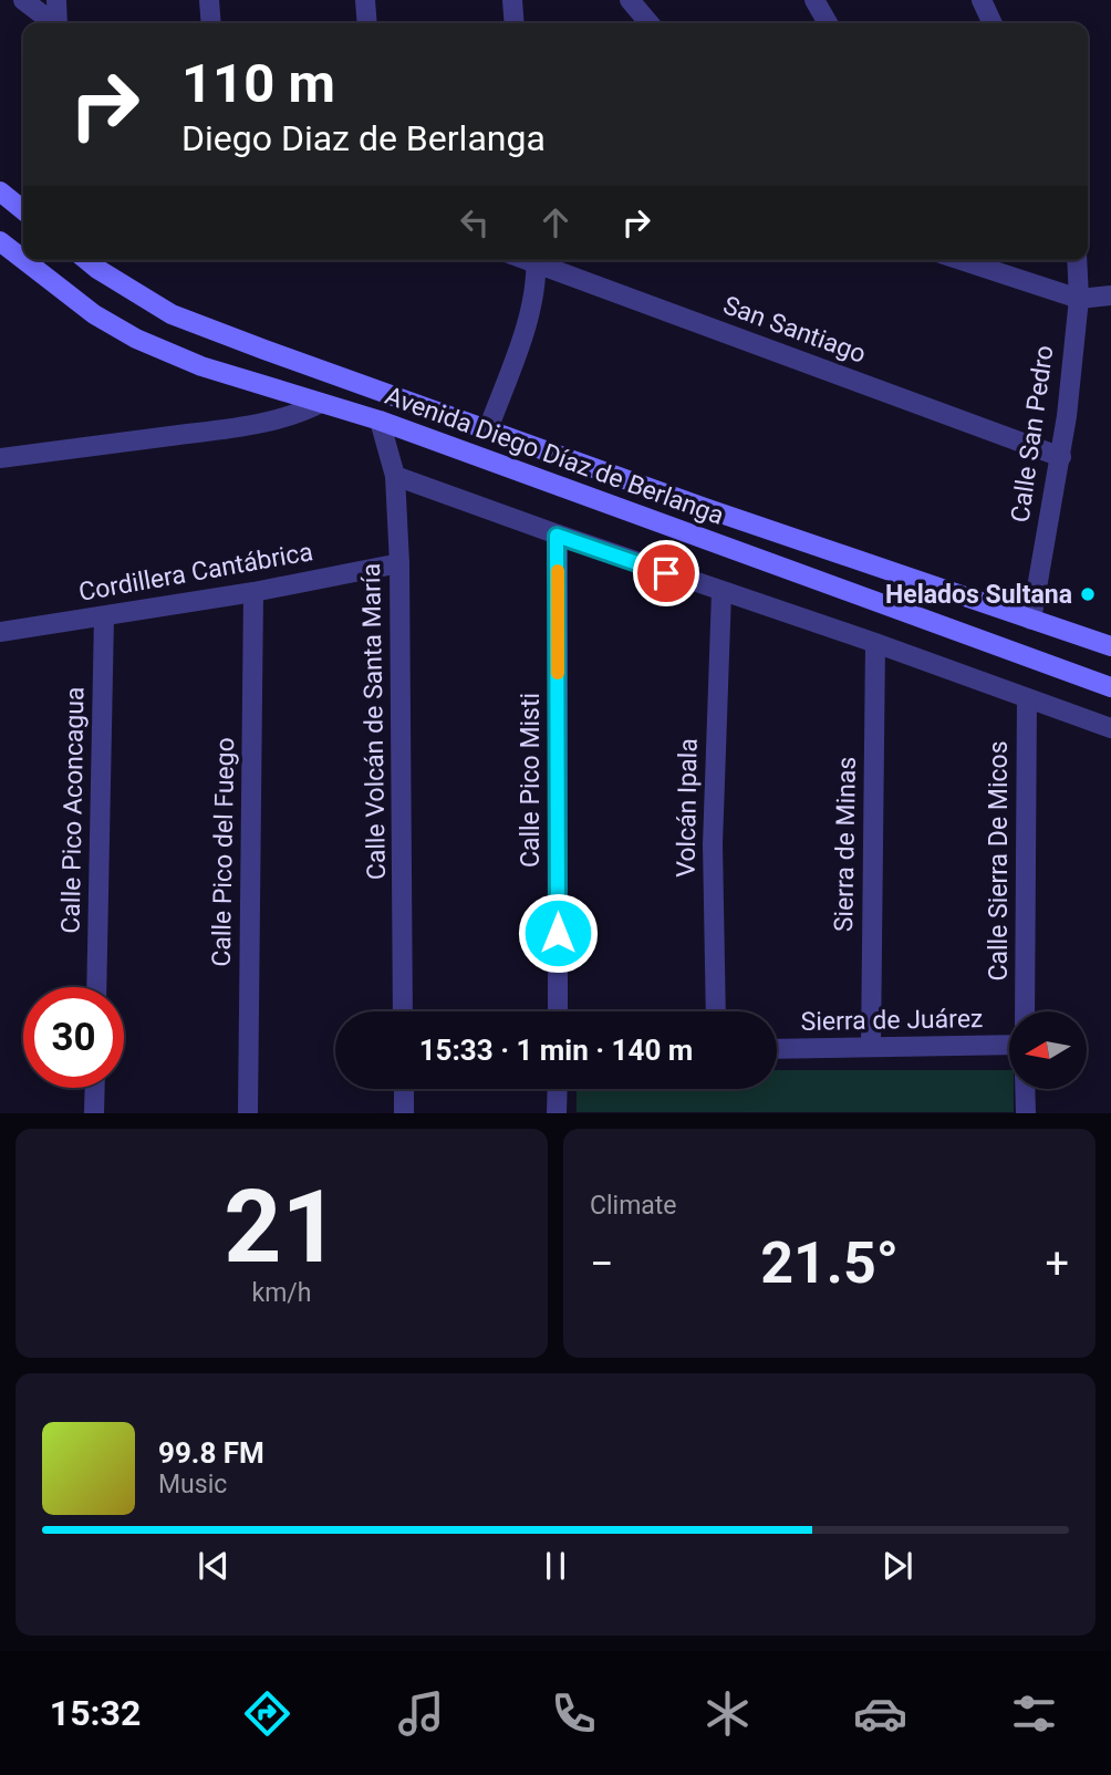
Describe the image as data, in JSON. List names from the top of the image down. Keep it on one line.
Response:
{"streets":{"main road":["Avenida Diego Díaz de Berlanga"],"street":["San Santiago","Calle San Pedro","Cordillera Cantábrica","Calle Volcán de Santa María","Calle Pico Misti","Volcán Ipala","Calle Pico Aconcagua","Sierra de Minas","Calle Pico del Fuego","Calle Sierra De Micos","Sierra de Juárez"]},"crossings":[["San Santiago","Calle San Pedro"],["Calle San Pedro","Avenida Diego Díaz de Berlanga"],["Avenida Diego Díaz de Berlanga","Calle Volcán de Santa María"],["Cordillera Cantábrica","Calle Volcán de Santa María"],["Cordillera Cantábrica","Calle Pico Aconcagua"],["Cordillera Cantábrica","Calle Pico del Fuego"],["Sierra de Minas","Sierra de Juárez"]],"places":["Helados Sultana"],"north":"left","page":{"turn":["110 m","Diego Diaz de Berlanga"],"limit":"30","trip":"15:33 · 1 min · 140 m","tile":[["21","km/h"],"Climate"],"heat":["−","21.5°","+"],"song":["99.8 FM","Music"],"tabs":"15:32"}}
